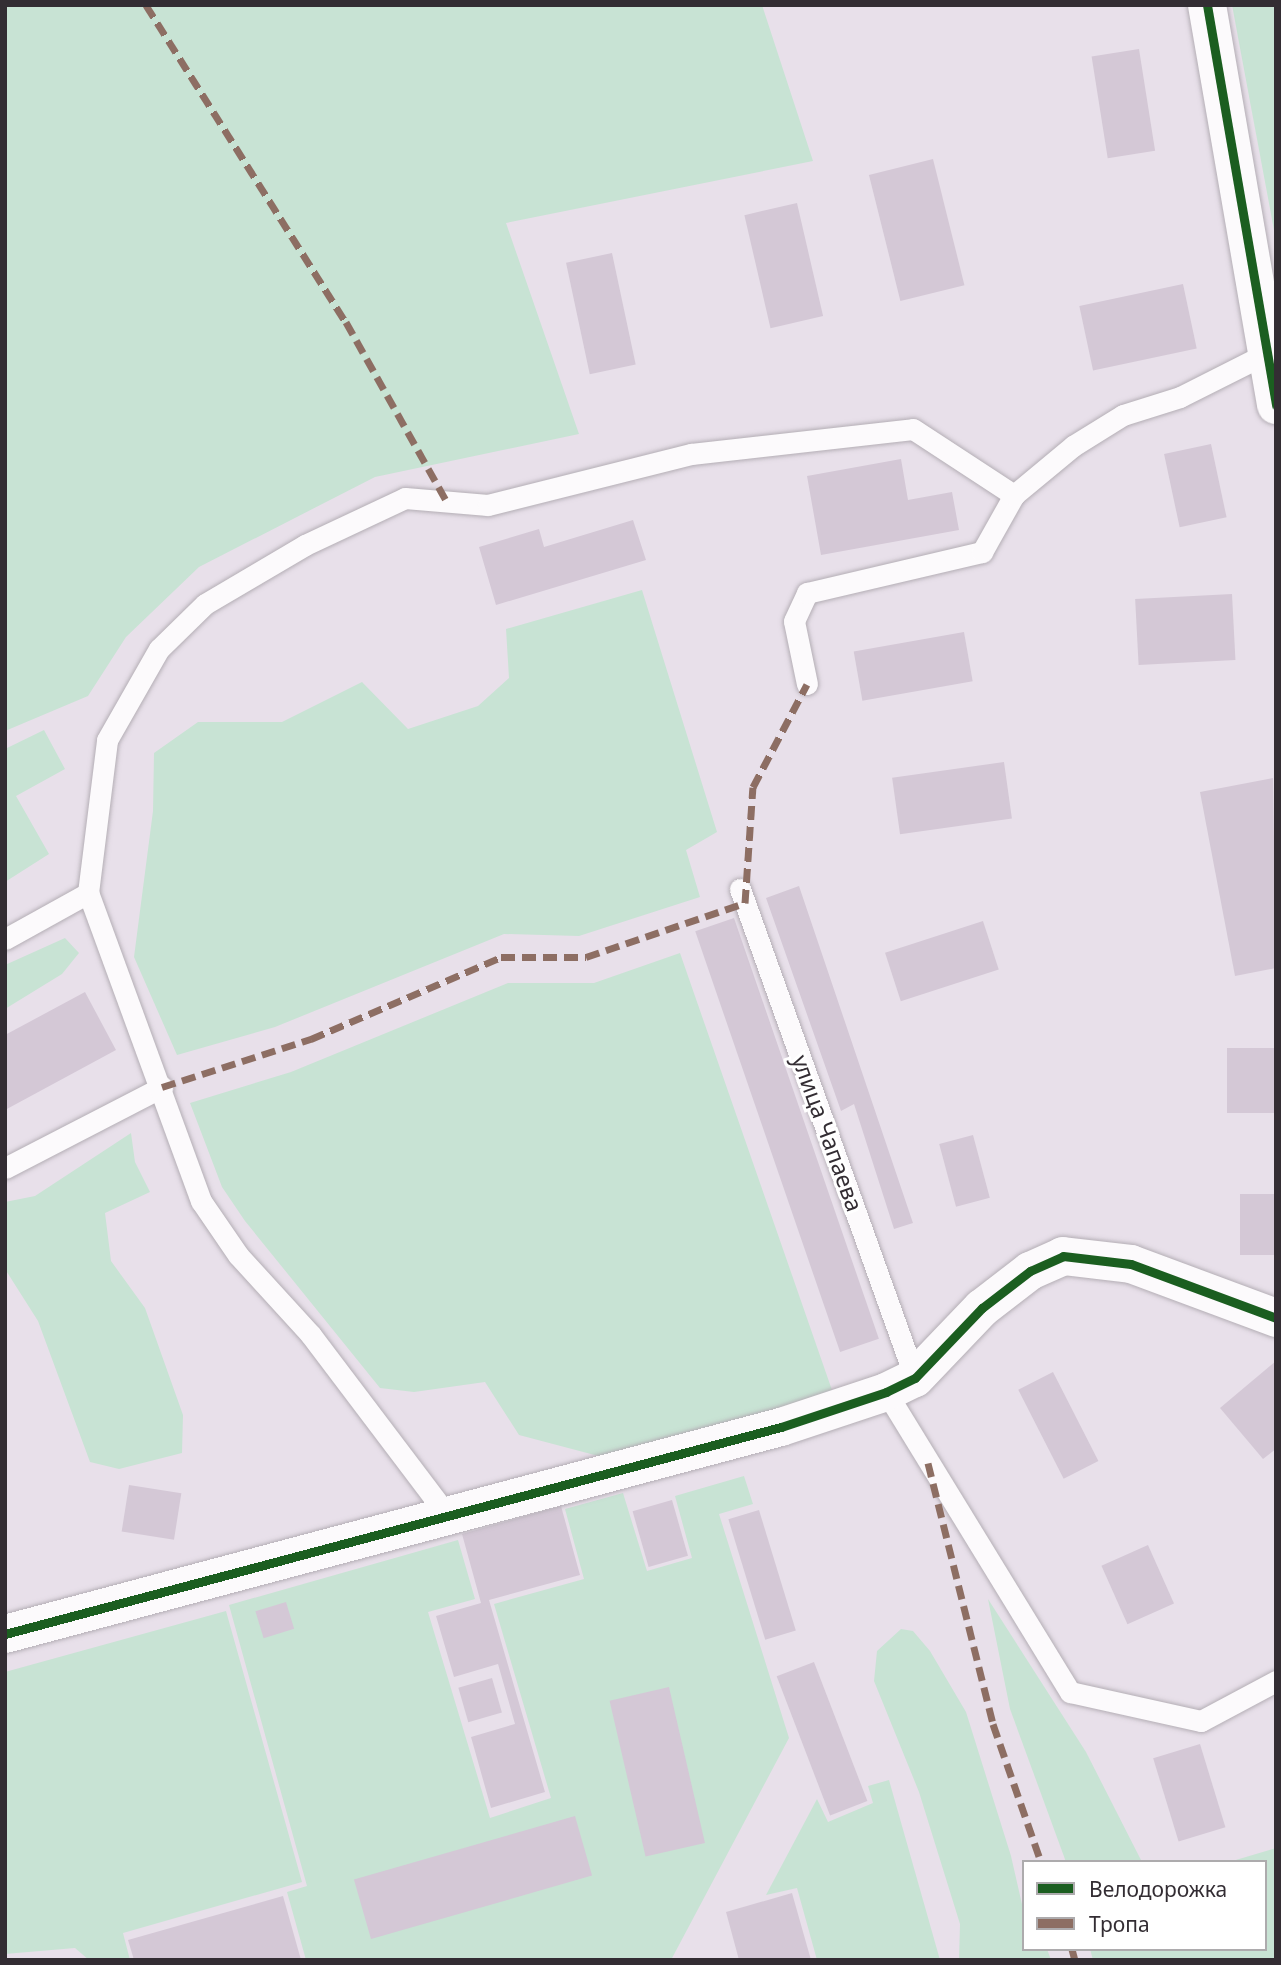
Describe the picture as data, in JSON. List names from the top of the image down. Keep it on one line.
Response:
{"streets":{"lane":["улица Чапаева"]},"legend":["Велодорожка","Тропа"]}
